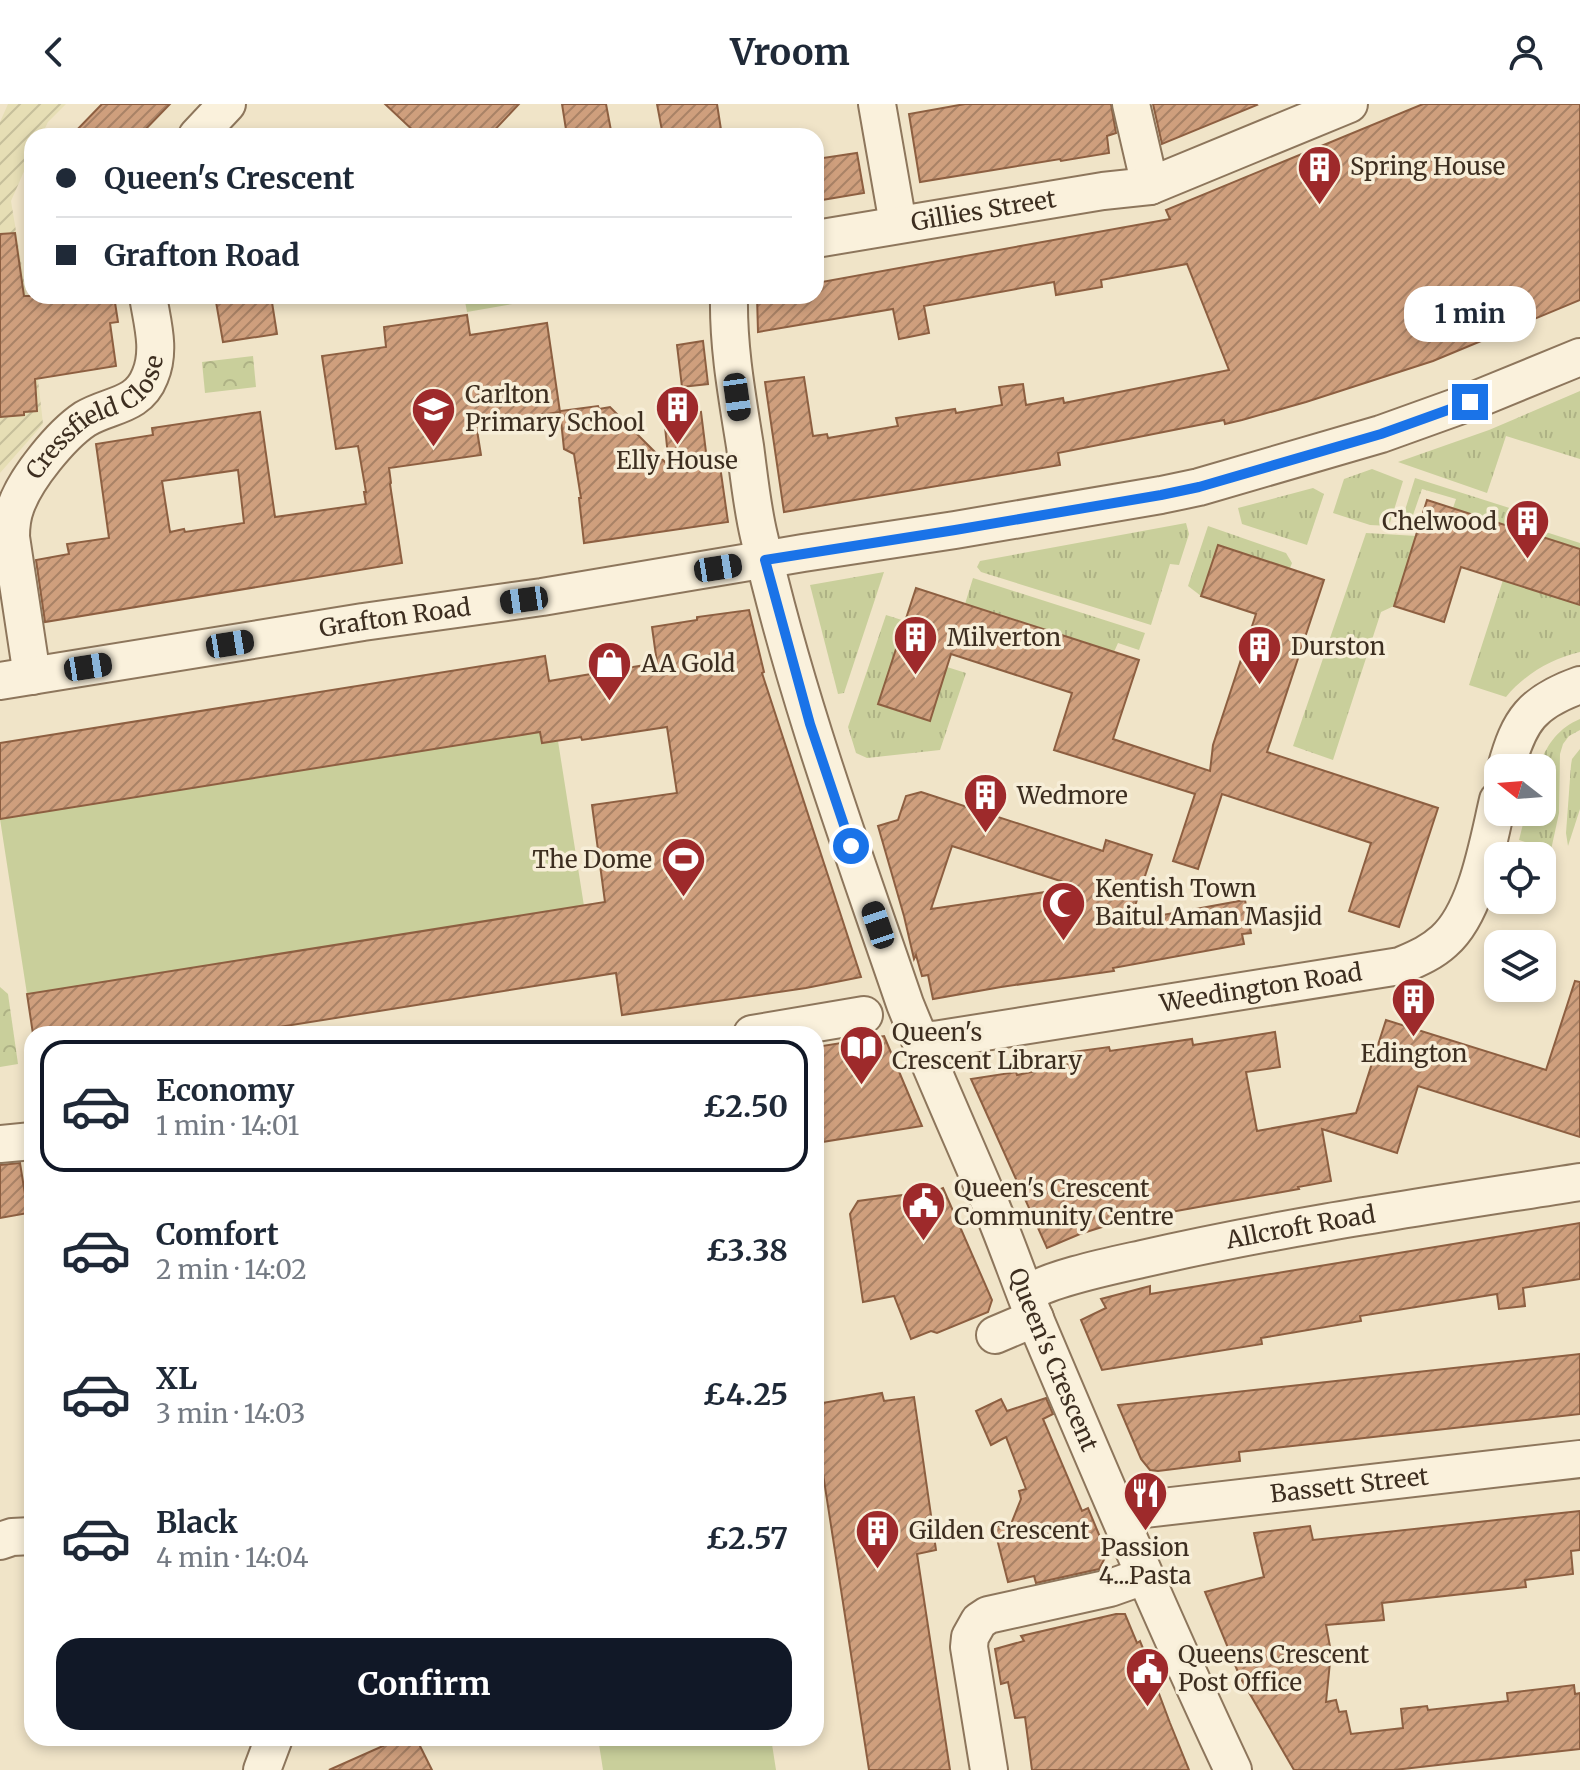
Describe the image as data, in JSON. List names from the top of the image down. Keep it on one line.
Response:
{"streets":{"street":["Gillies Street","Cressfield Close","Grafton Road","Weedington Road","Allcroft Road","Queen's Crescent","Bassett Street"]},"crossings":[["Cressfield Close","Grafton Road"],["Grafton Road","Queen's Crescent"],["Weedington Road","Queen's Crescent"],["Allcroft Road","Queen's Crescent"],["Queen's Crescent","Bassett Street"]],"places":{"building":["Spring House","Elly House","Chelwood","Milverton","Durston","Wedmore","Edington","Gilden Crescent"],"school or university":["Carlton Primary School"],"shop":["AA Gold"],"sports":["The Dome"],"mosque":["Kentish Town Baitul Aman Masjid"],"library":["Queen's Crescent Library"],"public building":["Queen's Crescent Community Centre","Queens Crescent Post Office"],"restaurant":["Passion 4...Pasta"]},"north":"left","page":{"header":"Vroom","banner":["Queen's Crescent","Grafton Road"],"bubble":"1 min","list":[{"name":"Economy","note":"1 min · 14:01","value":"£2.50"},{"name":"Comfort","note":"2 min · 14:02","value":"£3.38"},{"name":"XL","note":"3 min · 14:03","value":"£4.25"},{"name":"Black","note":"4 min · 14:04","value":"£2.57"}],"buttons":"Confirm"}}
